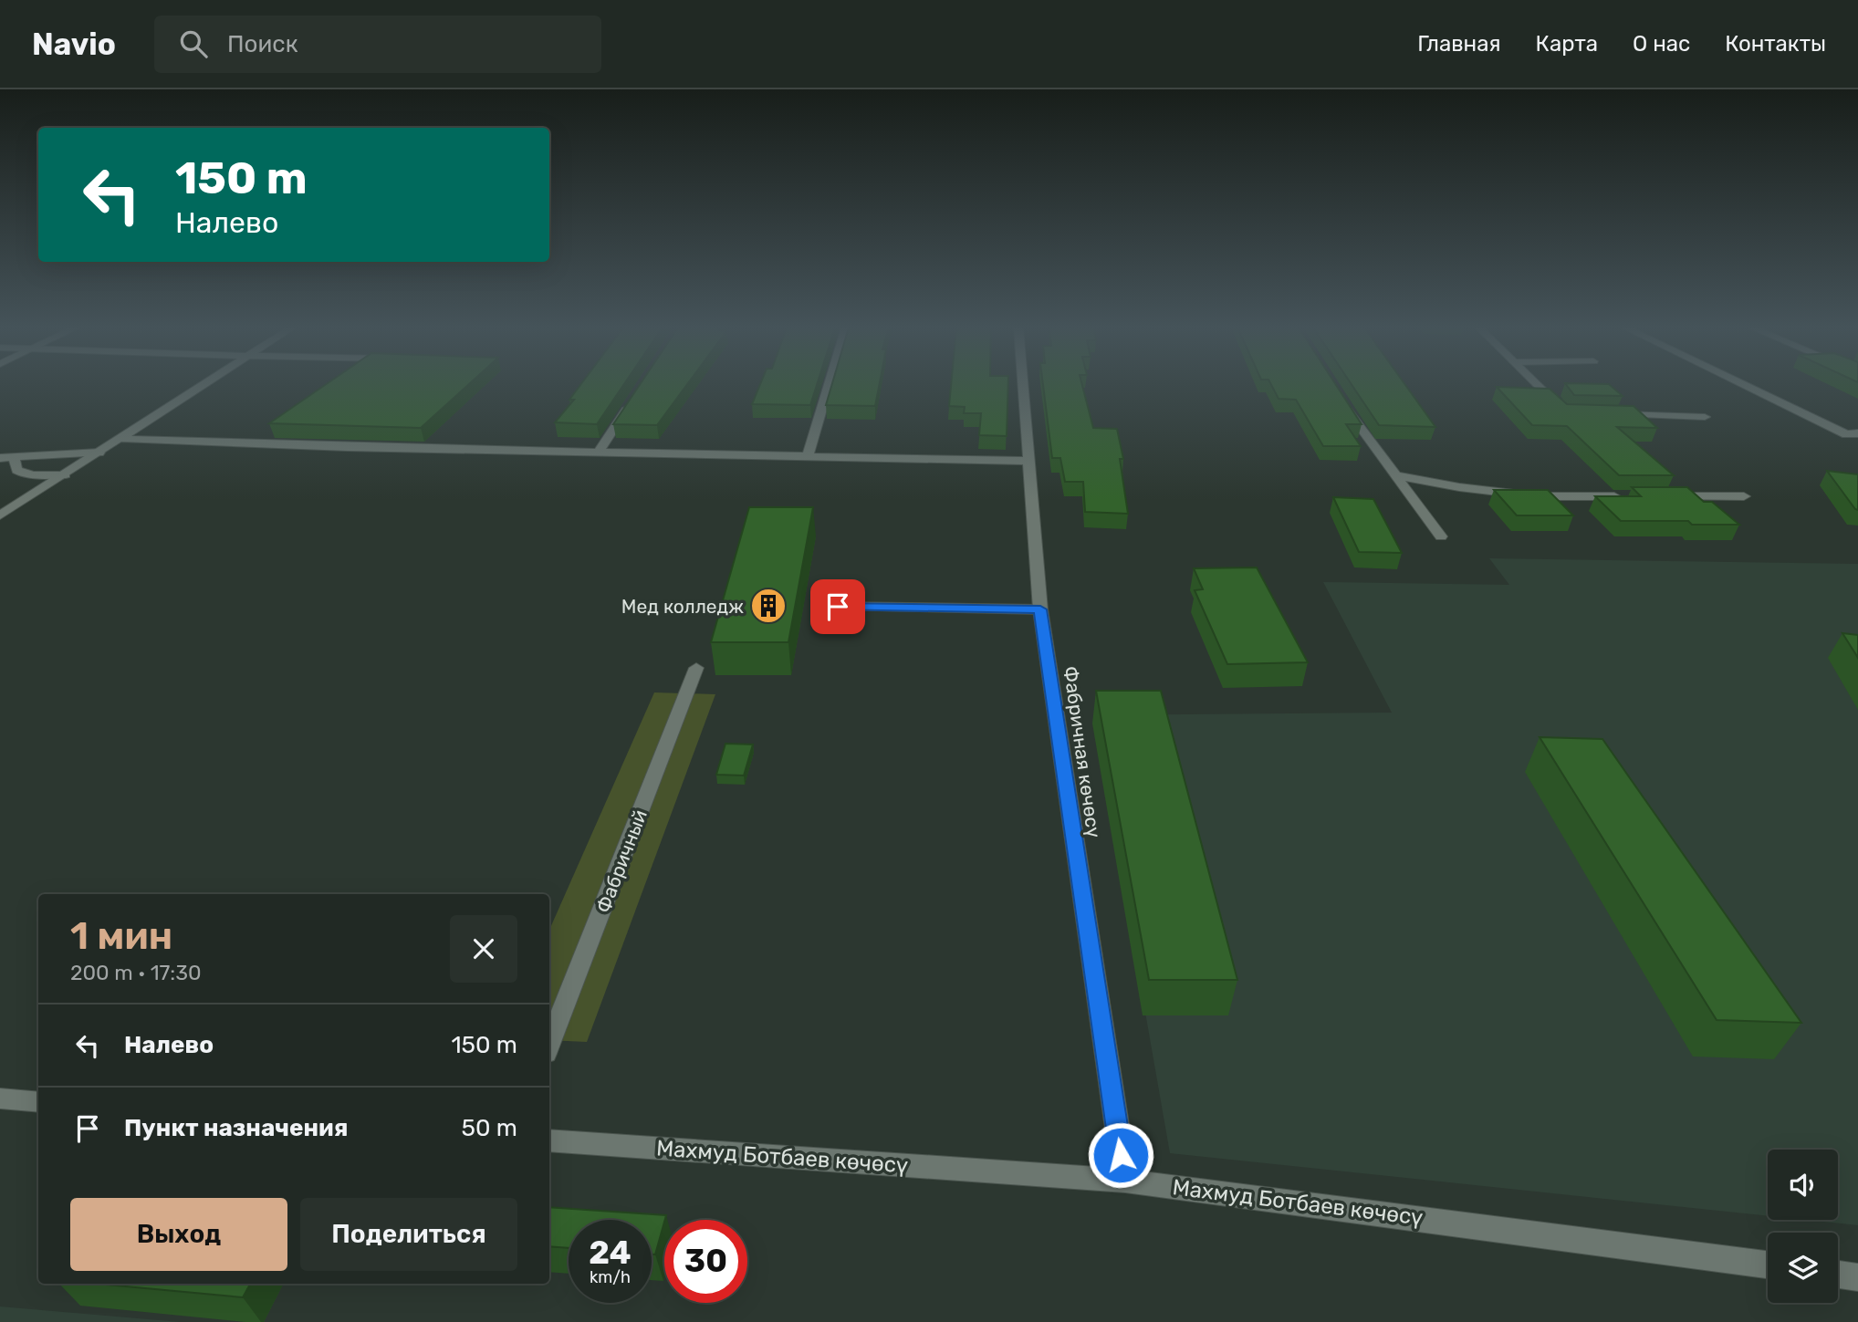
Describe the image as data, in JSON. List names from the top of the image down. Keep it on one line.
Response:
{"streets":{"street":["Фабричная көчөсү","Фабричный","Махмуд Ботбаев көчөсү"]},"crossings":[["Фабричная көчөсү","Махмуд Ботбаев көчөсү"]],"places":{"building":["Мед колледж"]},"page":{"header":"Navio","search":"Поиск","nav":["Главная","Карта","О нас","Контакты"],"turn":["150 m","Налево"],"heading":["1 мин","200 m · 17:30"],"list":[{"name":"Налево","value":"150 m"},{"name":"Пункт назначения","value":"50 m"}],"buttons":["Выход","Поделиться"],"speed":"24 km/h","limit":"30"}}
